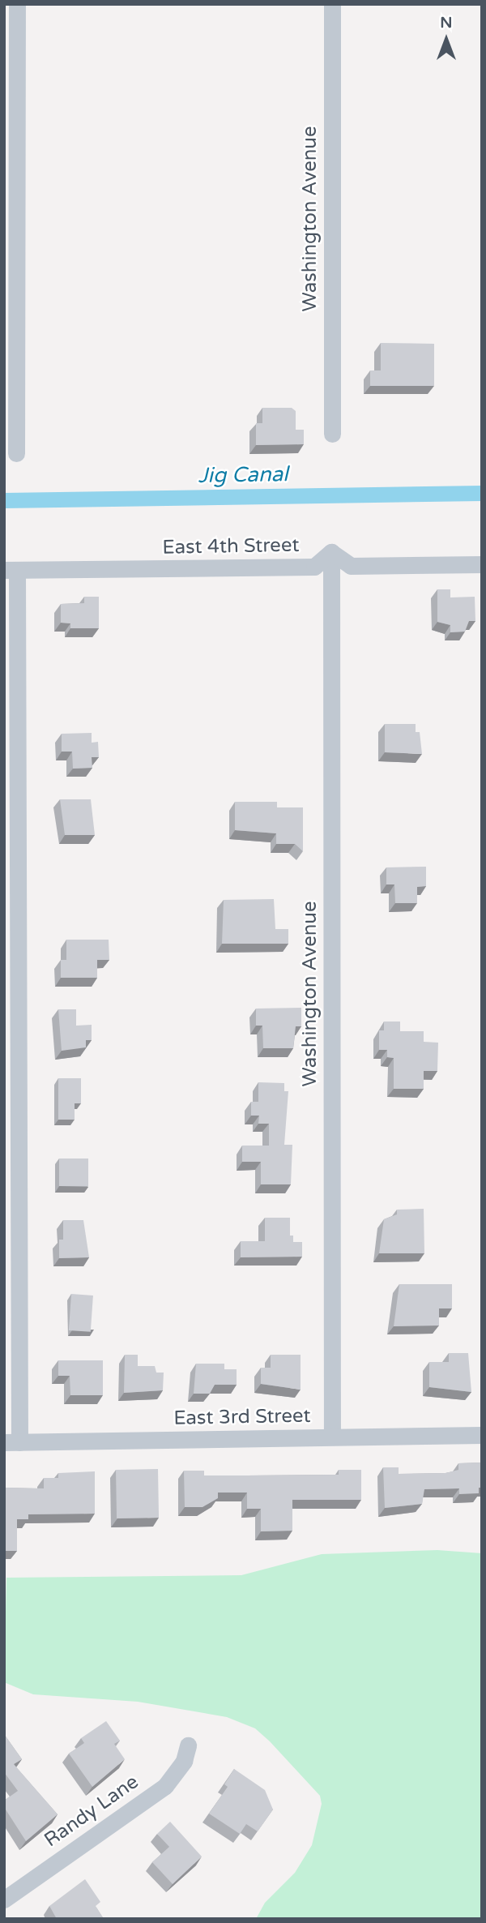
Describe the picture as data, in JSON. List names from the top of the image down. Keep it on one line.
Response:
{"streets":{"street":["Washington Avenue","East 4th Street","East 3rd Street","Randy Lane"]},"crossings":[["Washington Avenue","East 4th Street"],["Washington Avenue","East 3rd Street"]],"water":["Jig Canal"],"north":"top"}
